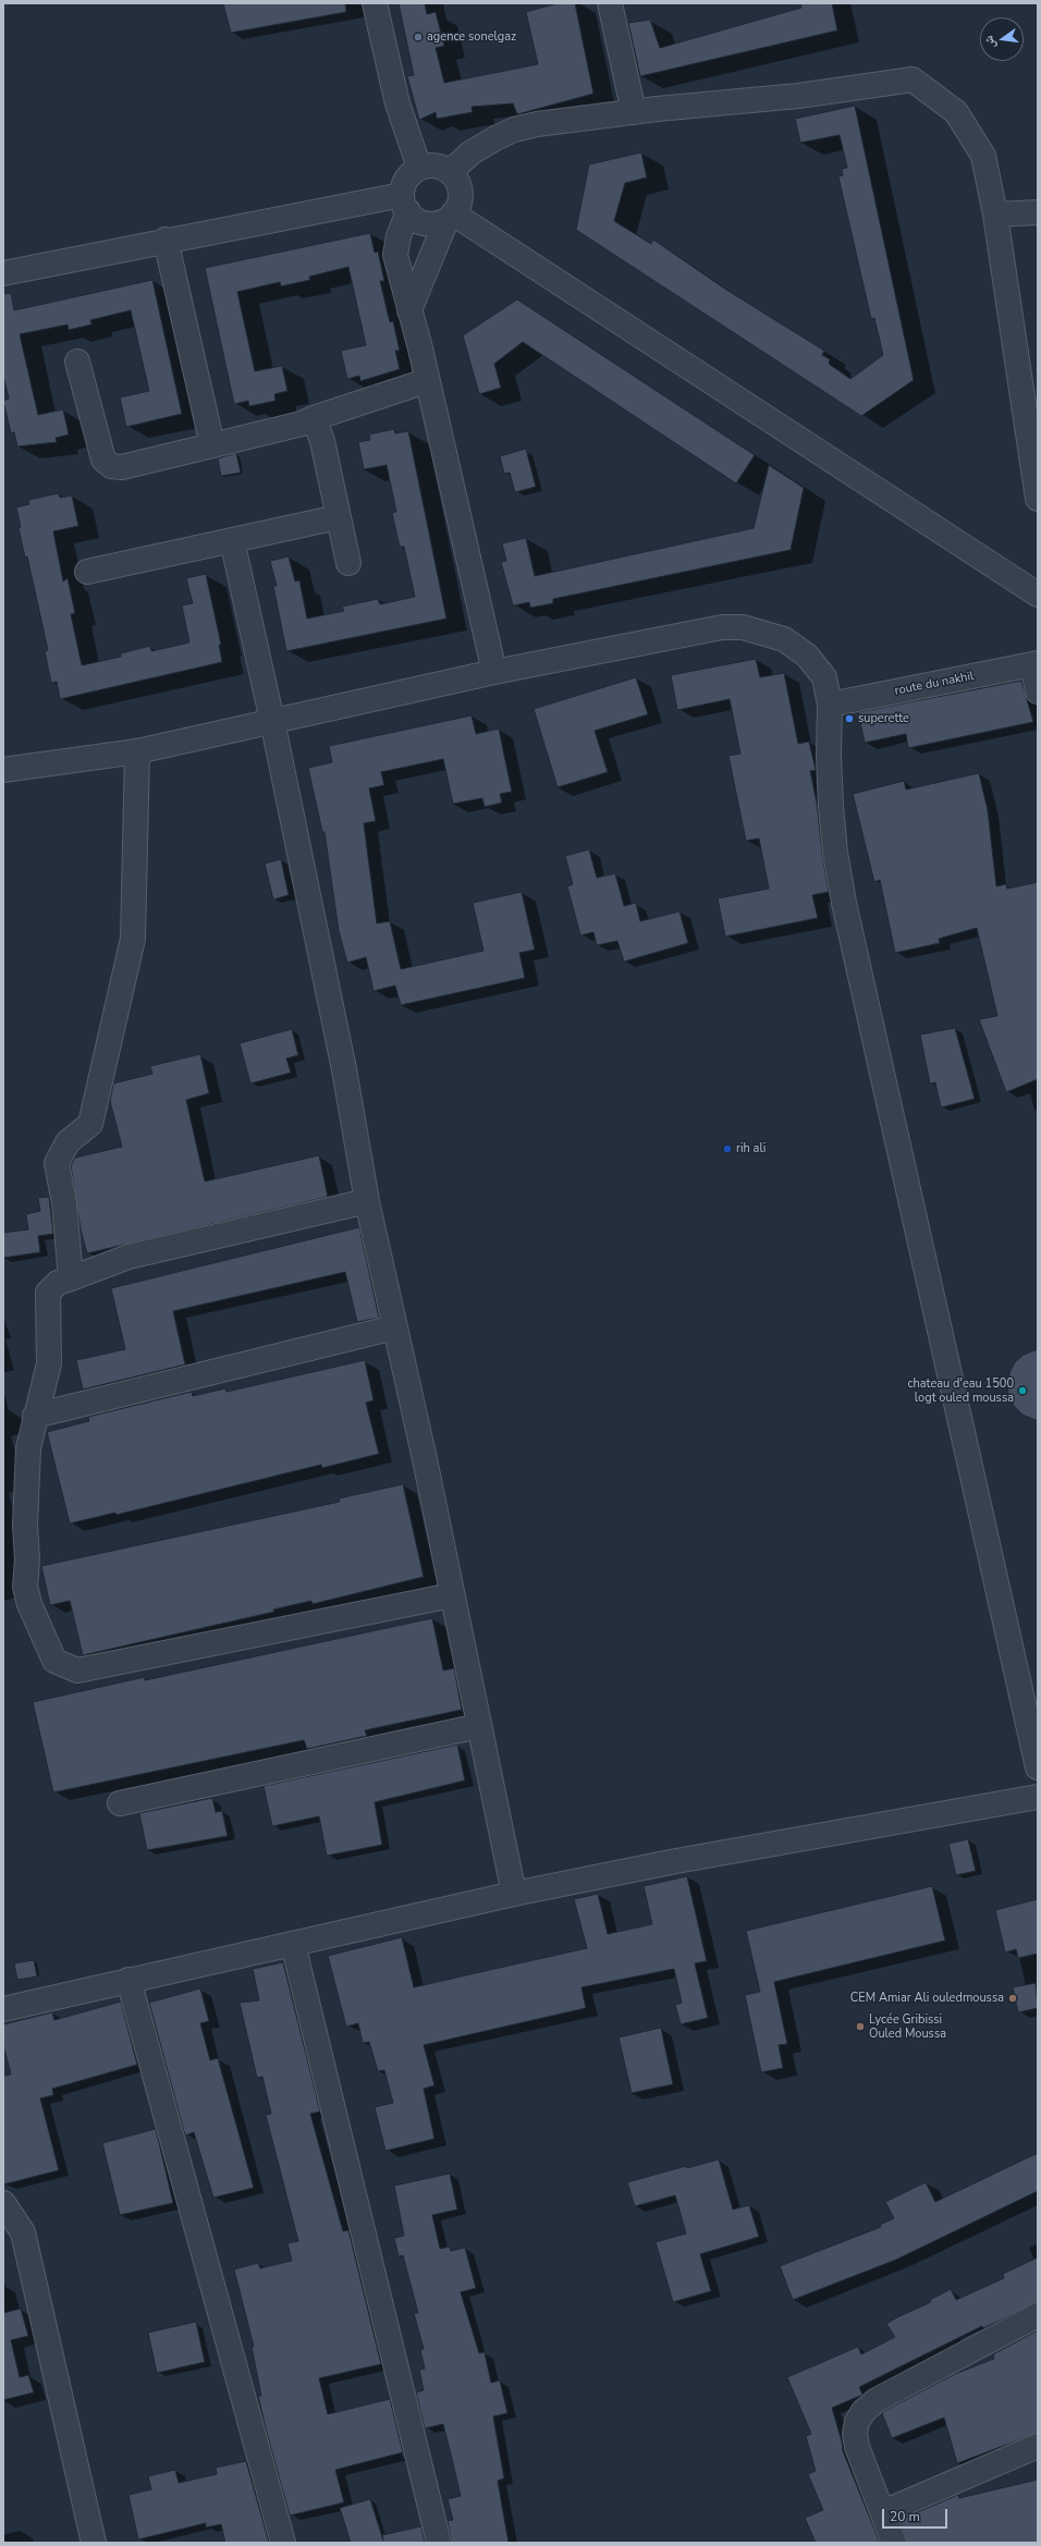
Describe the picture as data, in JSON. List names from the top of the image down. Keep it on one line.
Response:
{"streets":{"street":["route du nakhil"]},"places":["agence sonelgaz","superette","rih ali","chateau d'eau 1500 logt ouled moussa","CEM Amiar Ali ouledmoussa","Lycée Gribissi Ouled Moussa"],"scale_bar":"20 m","north":"left"}
